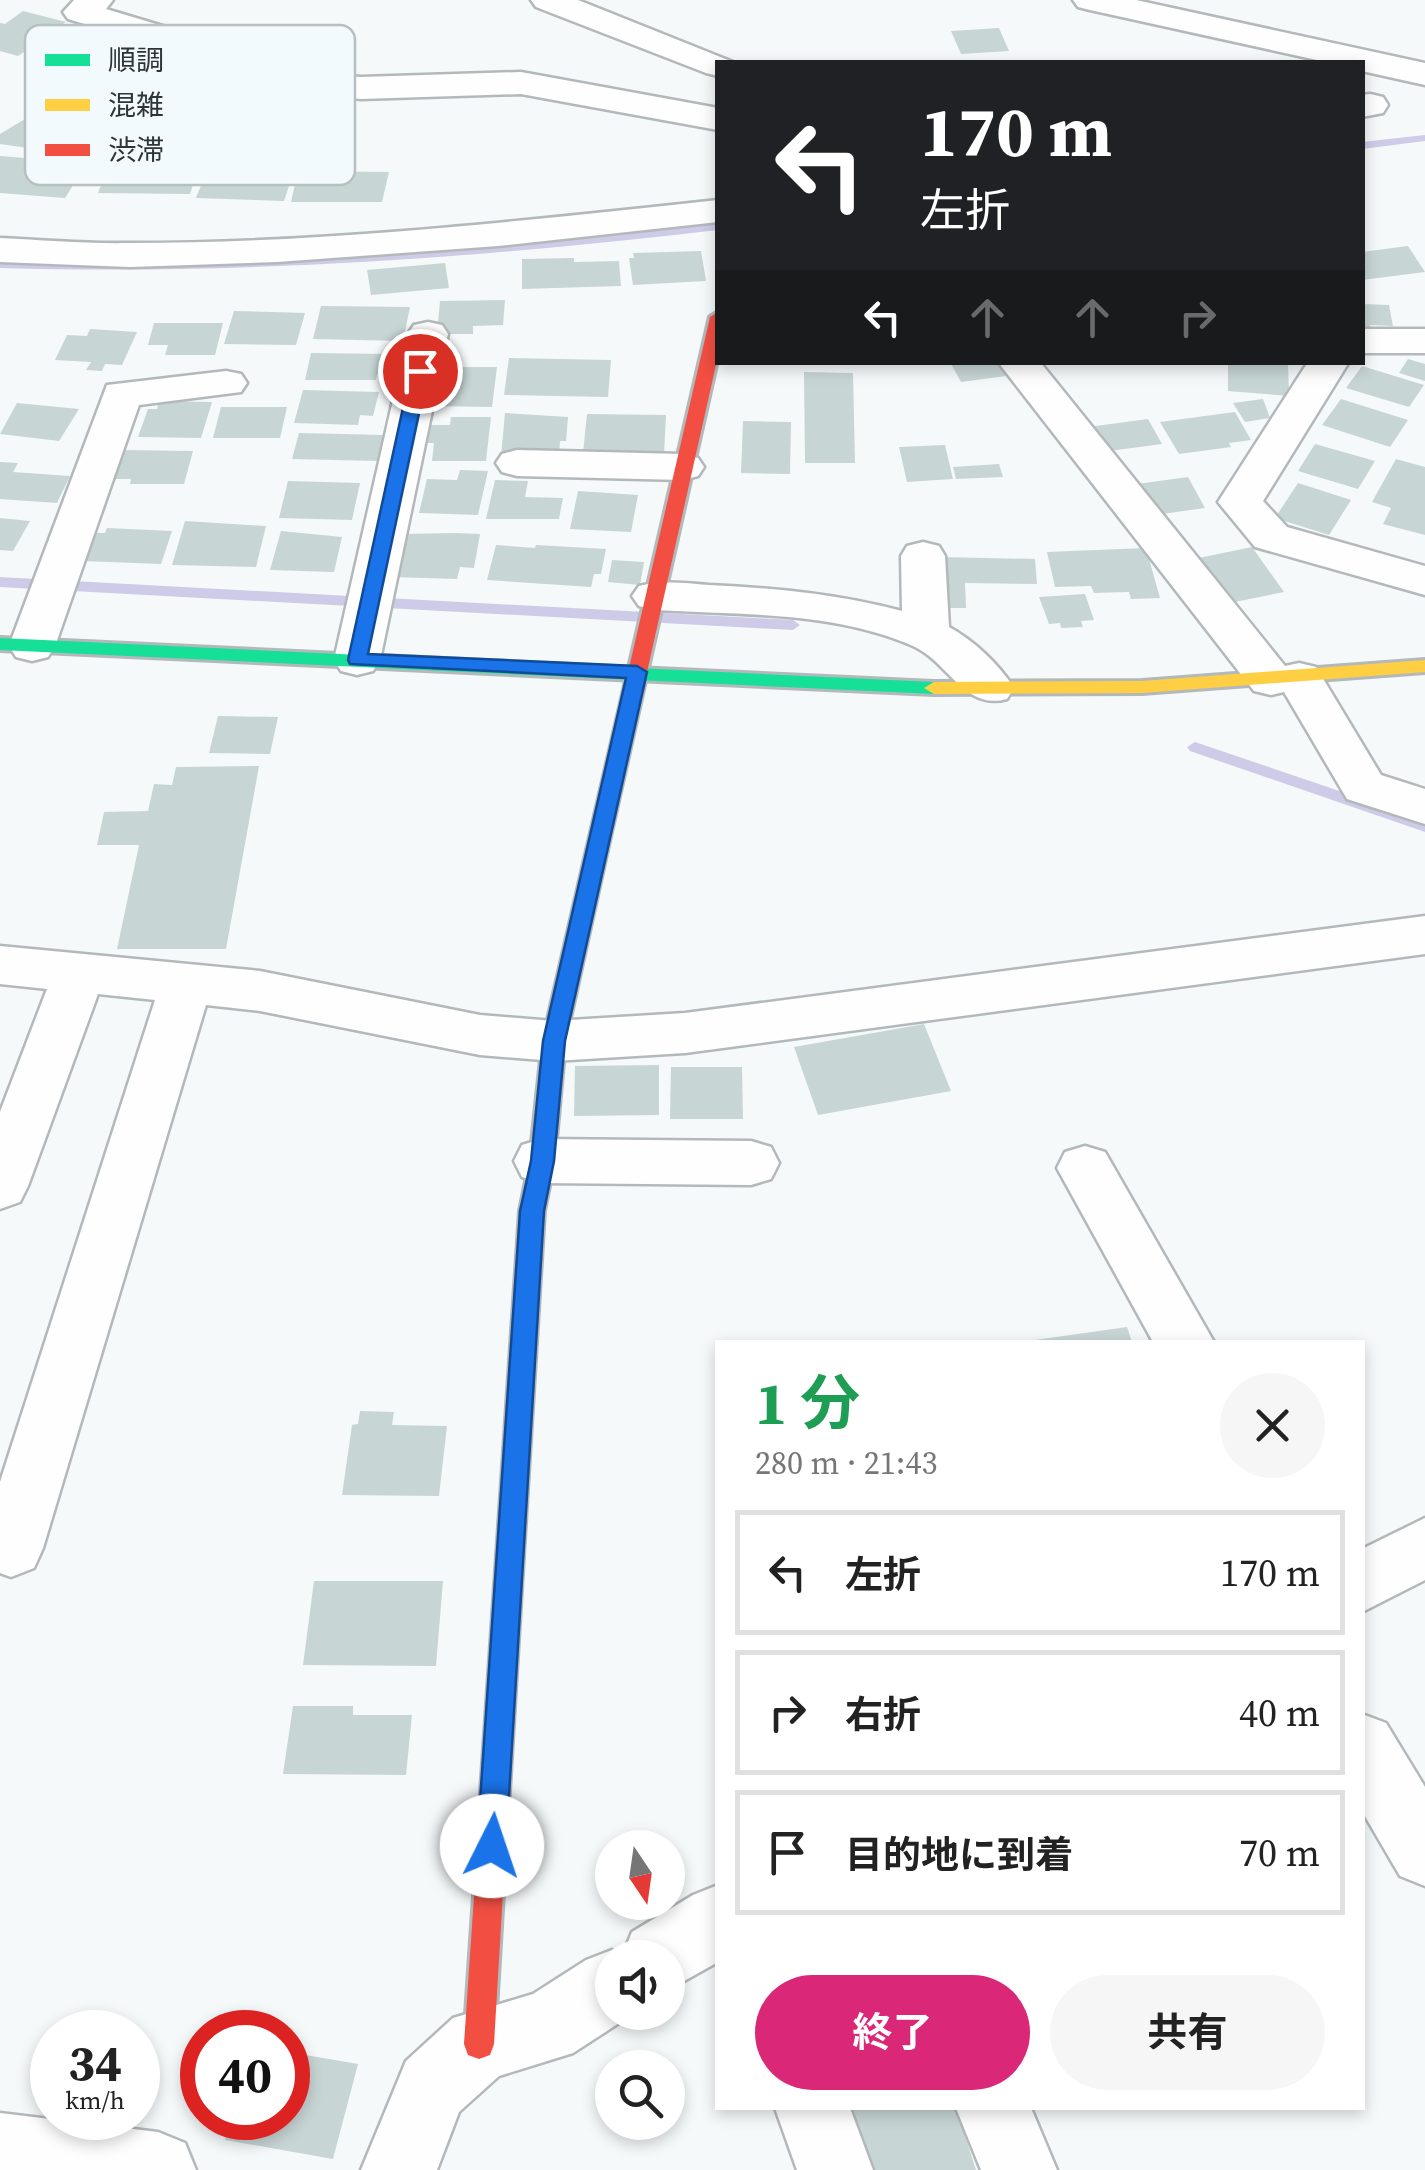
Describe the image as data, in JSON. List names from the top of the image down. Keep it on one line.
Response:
{"legend":["順調","混雑","渋滞"],"north":"bottom","page":{"turn":["170 m","左折"],"heading":["1 分","280 m · 21:43"],"list":[{"name":"左折","value":"170 m"},{"name":"右折","value":"40 m"},{"name":"目的地に到着","value":"70 m"}],"buttons":["終了","共有"],"speed":"34 km/h","limit":"40"}}
